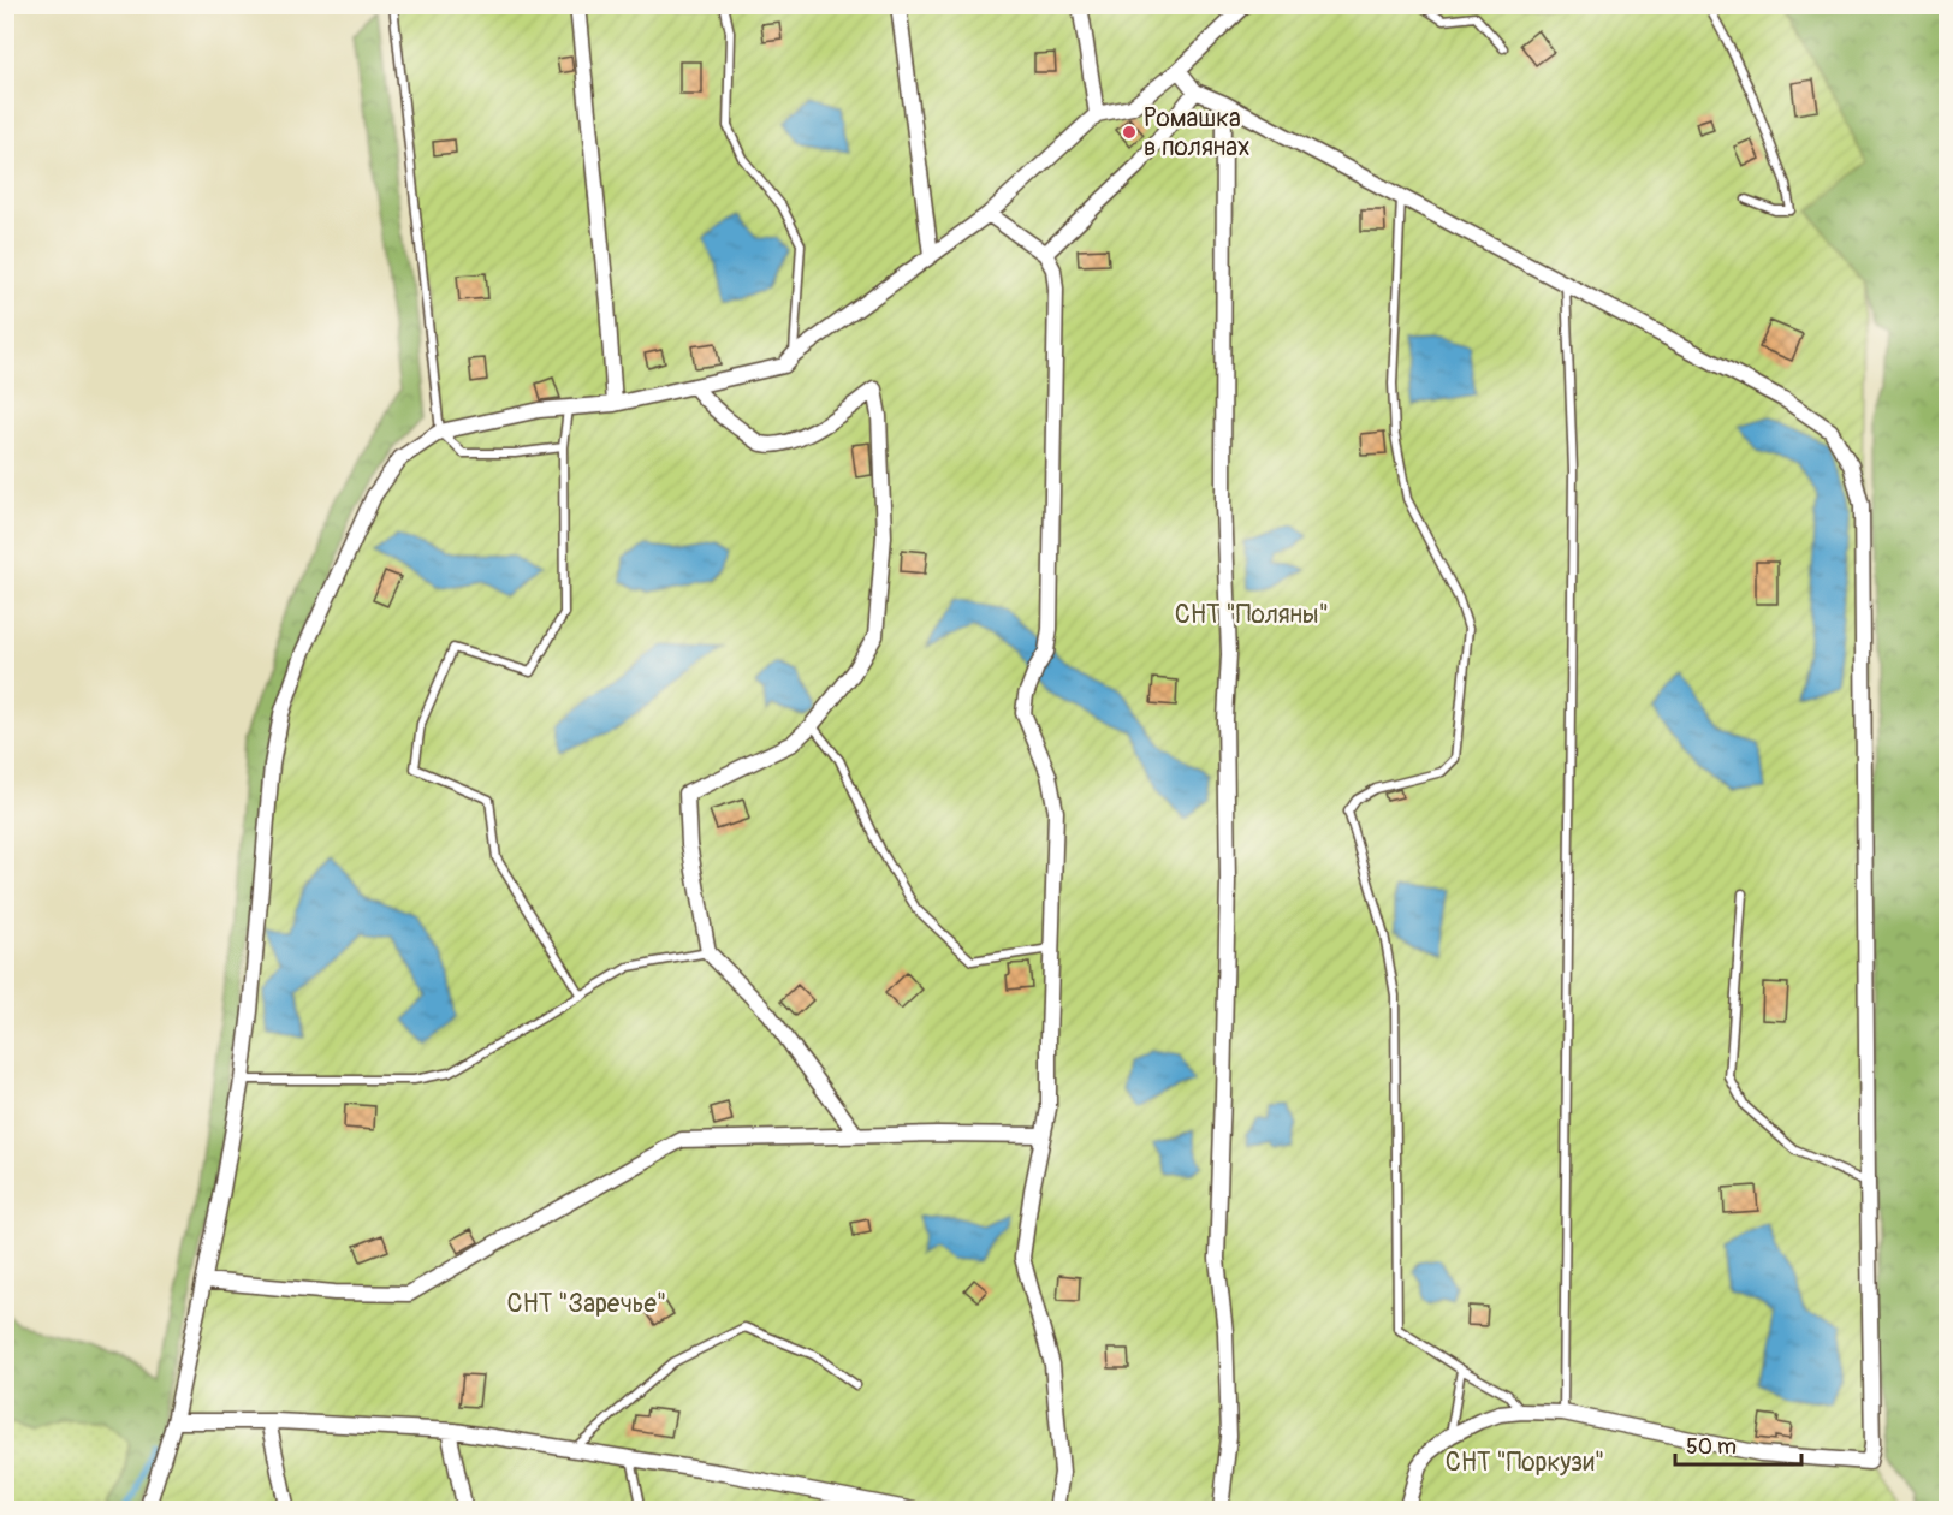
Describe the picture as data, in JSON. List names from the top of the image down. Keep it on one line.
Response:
{"parks":["СНТ \"Поляны\"","СНТ \"Заречье\"","СНТ \"Поркузи\""],"places":["Ромашка в полянах"],"scale_bar":"50 m"}
